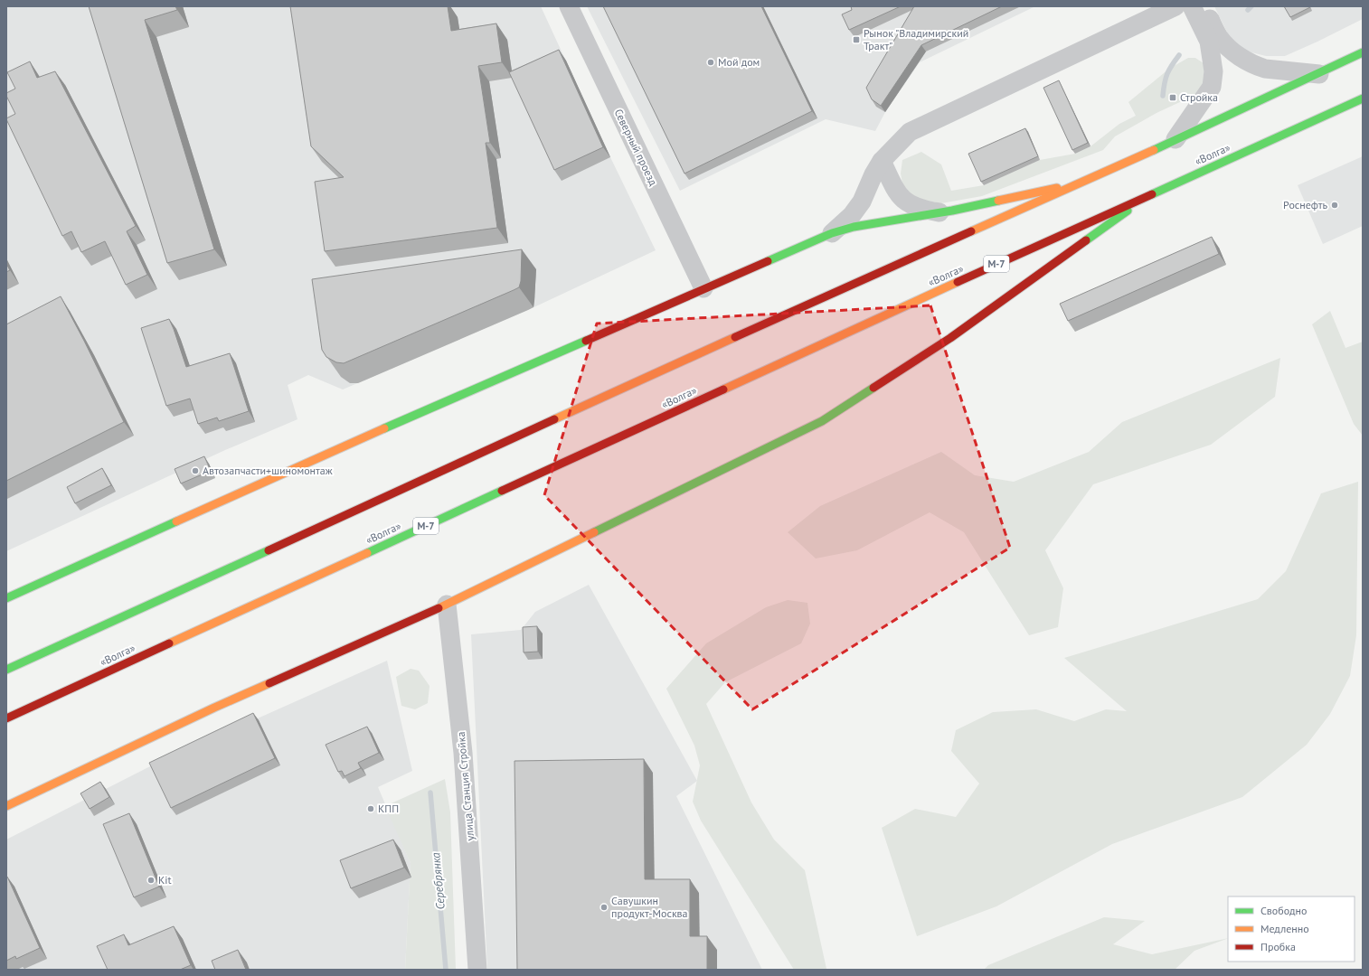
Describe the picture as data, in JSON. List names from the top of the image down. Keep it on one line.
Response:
{"streets":{"main road":["«Волга»","М-7"],"street":["Северный проезд","улица Станция Стройка"]},"water":["Серебрянка"],"places":{"transit":["Рынок \"Владимирский Тракт\"","Стройка"],"other":["Мой дом","Роснефть","Автозапчасти+шиномонтаж","КПП","Kit","Савушкин продукт-Москва"]},"legend":["Свободно","Медленно","Пробка"]}
